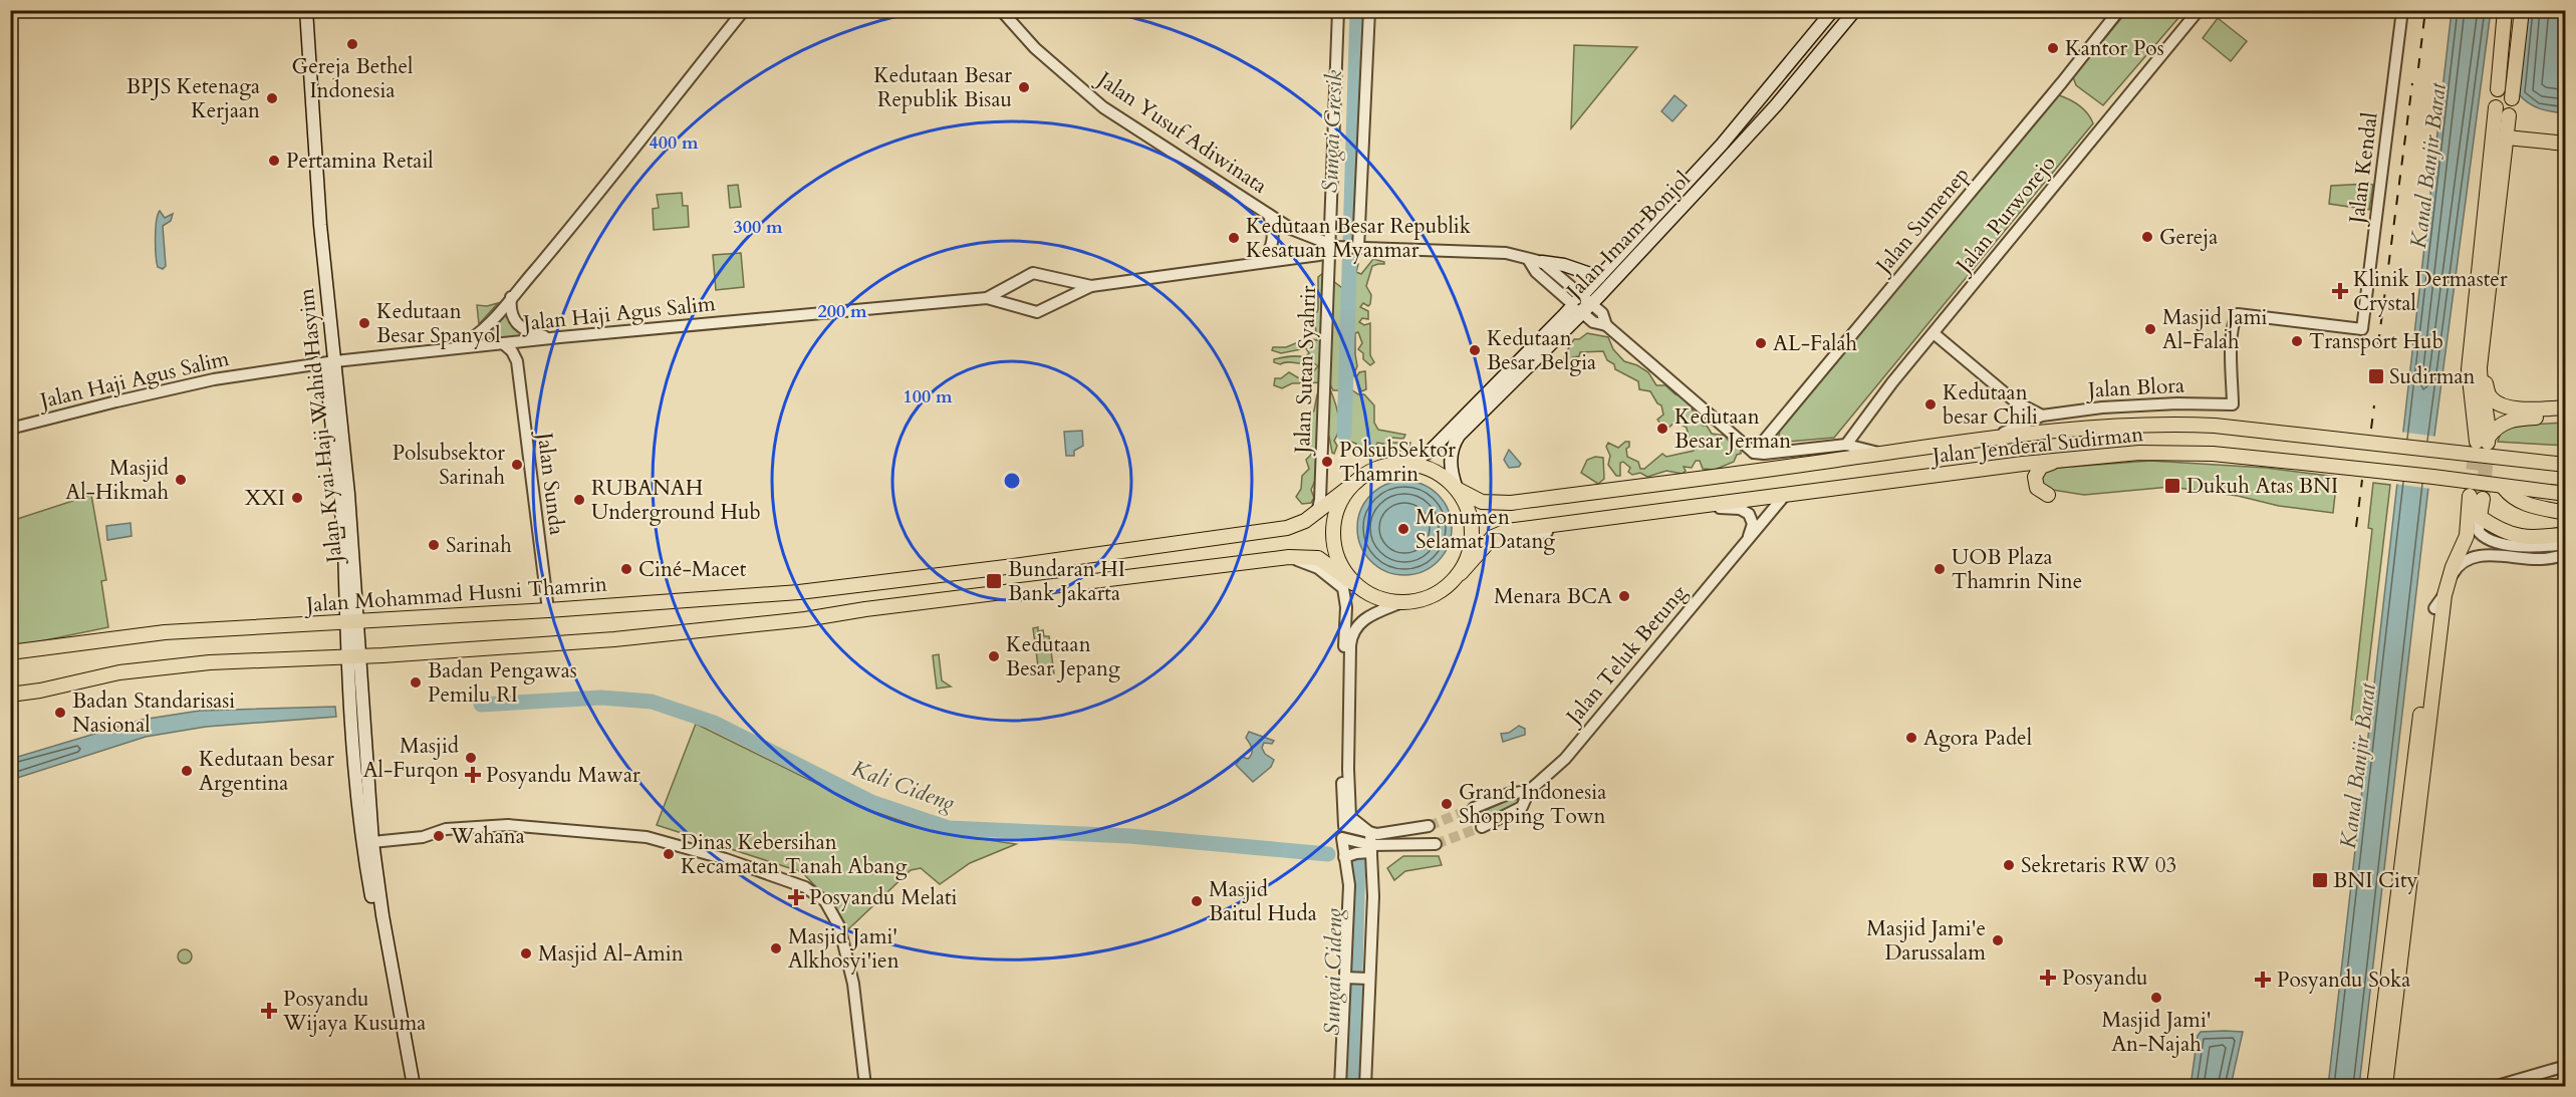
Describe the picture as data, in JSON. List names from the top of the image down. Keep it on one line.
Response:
{"streets":{"main road":["Jalan Imam Bonjol","Jalan Kyai Haji Wahid Hasyim","Jalan Jenderal Sudirman","Jalan Mohammad Husni Thamrin"],"street":["Jalan Yusuf Adiwinata","Jalan Kendal","Jalan Purworejo","Jalan Sumenep","Jalan Haji Agus Salim","Jalan Sutan Syahrir","Jalan Blora","Jalan Sunda","Jalan Teluk Betung"]},"crossings":[["Jalan Yusuf Adiwinata","Jalan Haji Agus Salim"],["Jalan Yusuf Adiwinata","Jalan Sutan Syahrir"],["Jalan Kendal","Jalan Blora"],["Jalan Imam Bonjol","Jalan Haji Agus Salim"],["Jalan Imam Bonjol","Jalan Jenderal Sudirman"],["Jalan Imam Bonjol","Jalan Mohammad Husni Thamrin"],["Jalan Haji Agus Salim","Jalan Sutan Syahrir"],["Jalan Haji Agus Salim","Jalan Kyai Haji Wahid Hasyim"],["Jalan Sutan Syahrir","Jalan Mohammad Husni Thamrin"],["Jalan Blora","Jalan Jenderal Sudirman"],["Jalan Kyai Haji Wahid Hasyim","Jalan Mohammad Husni Thamrin"],["Jalan Jenderal Sudirman","Jalan Mohammad Husni Thamrin"],["Jalan Jenderal Sudirman","Jalan Teluk Betung"],["Jalan Sunda","Jalan Mohammad Husni Thamrin"]],"water":["Sungai Gresik","Kanal Banjir Barat","Kali Cideng","Sungai Cideng"],"places":{"other":["Gereja Bethel Indonesia","Kantor Pos","Kedutaan Besar Republik Bisau","BPJS Ketenaga Kerjaan","Pertamina Retail","Gereja","Kedutaan Besar Republik Kesatuan Myanmar","Kedutaan Besar Spanyol","Masjid Jami Al-Falah","Transport Hub","AL-Falah","Kedutaan Besar Belgia","Kedutaan besar Chili","Kedutaan Besar Jerman","PolsubSektor Thamrin","Polsubsektor Sarinah","Masjid Al-Hikmah","XXI","RUBANAH Underground Hub","Monumen Selamat Datang","Sarinah","Ciné-Macet","UOB Plaza Thamrin Nine","Menara BCA","Kedutaan Besar Jepang","Badan Pengawas Pemilu RI","Badan Standarisasi Nasional","Agora Padel","Masjid Al-Furqon","Kedutaan besar Argentina","Grand Indonesia Shopping Town","Wahana","Dinas Kebersihan Kecamatan Tanah Abang","Sekretaris RW 03","Masjid Baitul Huda","Masjid Jami'e Darussalam","Masjid Jami' Alkhosyi'ien","Masjid Al-Amin","Masjid Jami' An-Najah"],"health":["Klinik Dermaster Crystal","Posyandu Mawar","Posyandu Melati","Posyandu","Posyandu Soka","Posyandu Wijaya Kusuma"],"transit":["Sudirman","Dukuh Atas BNI","Bundaran HI Bank Jakarta","BNI City"]},"rings":["400 m","300 m","200 m","100 m"]}
